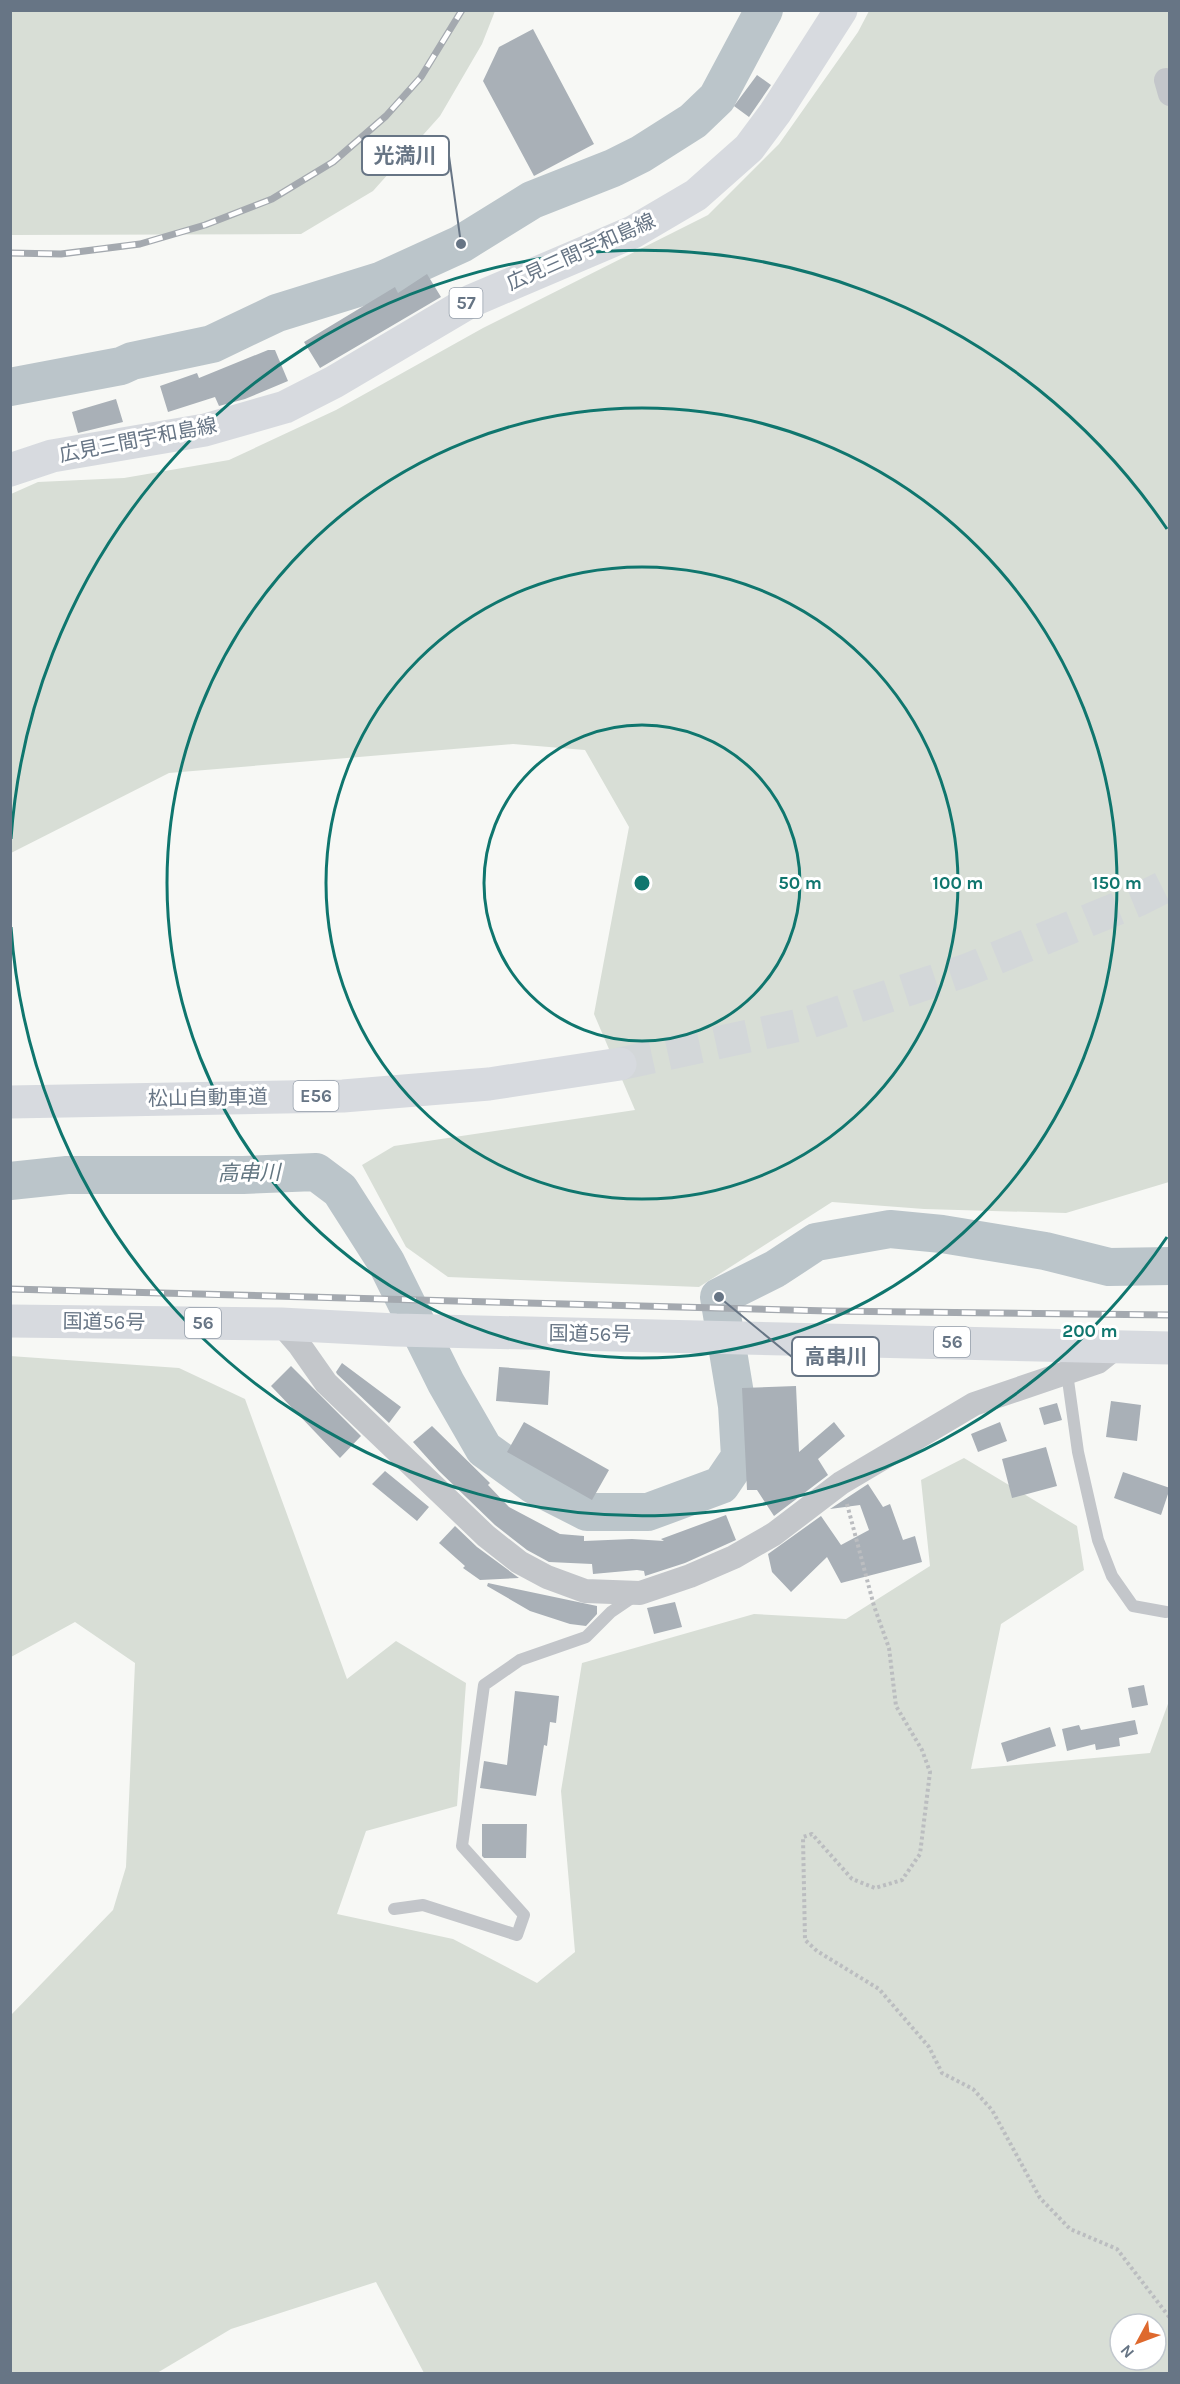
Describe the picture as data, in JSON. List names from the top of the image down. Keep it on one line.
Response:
{"streets":{"main road":["広見三間宇和島線","57","E56","松山自動車道","国道56号","56"]},"water":["高串川"],"places":["光満川","高串川"],"north":"bottom left","rings":["50 m","100 m","150 m","200 m"]}
